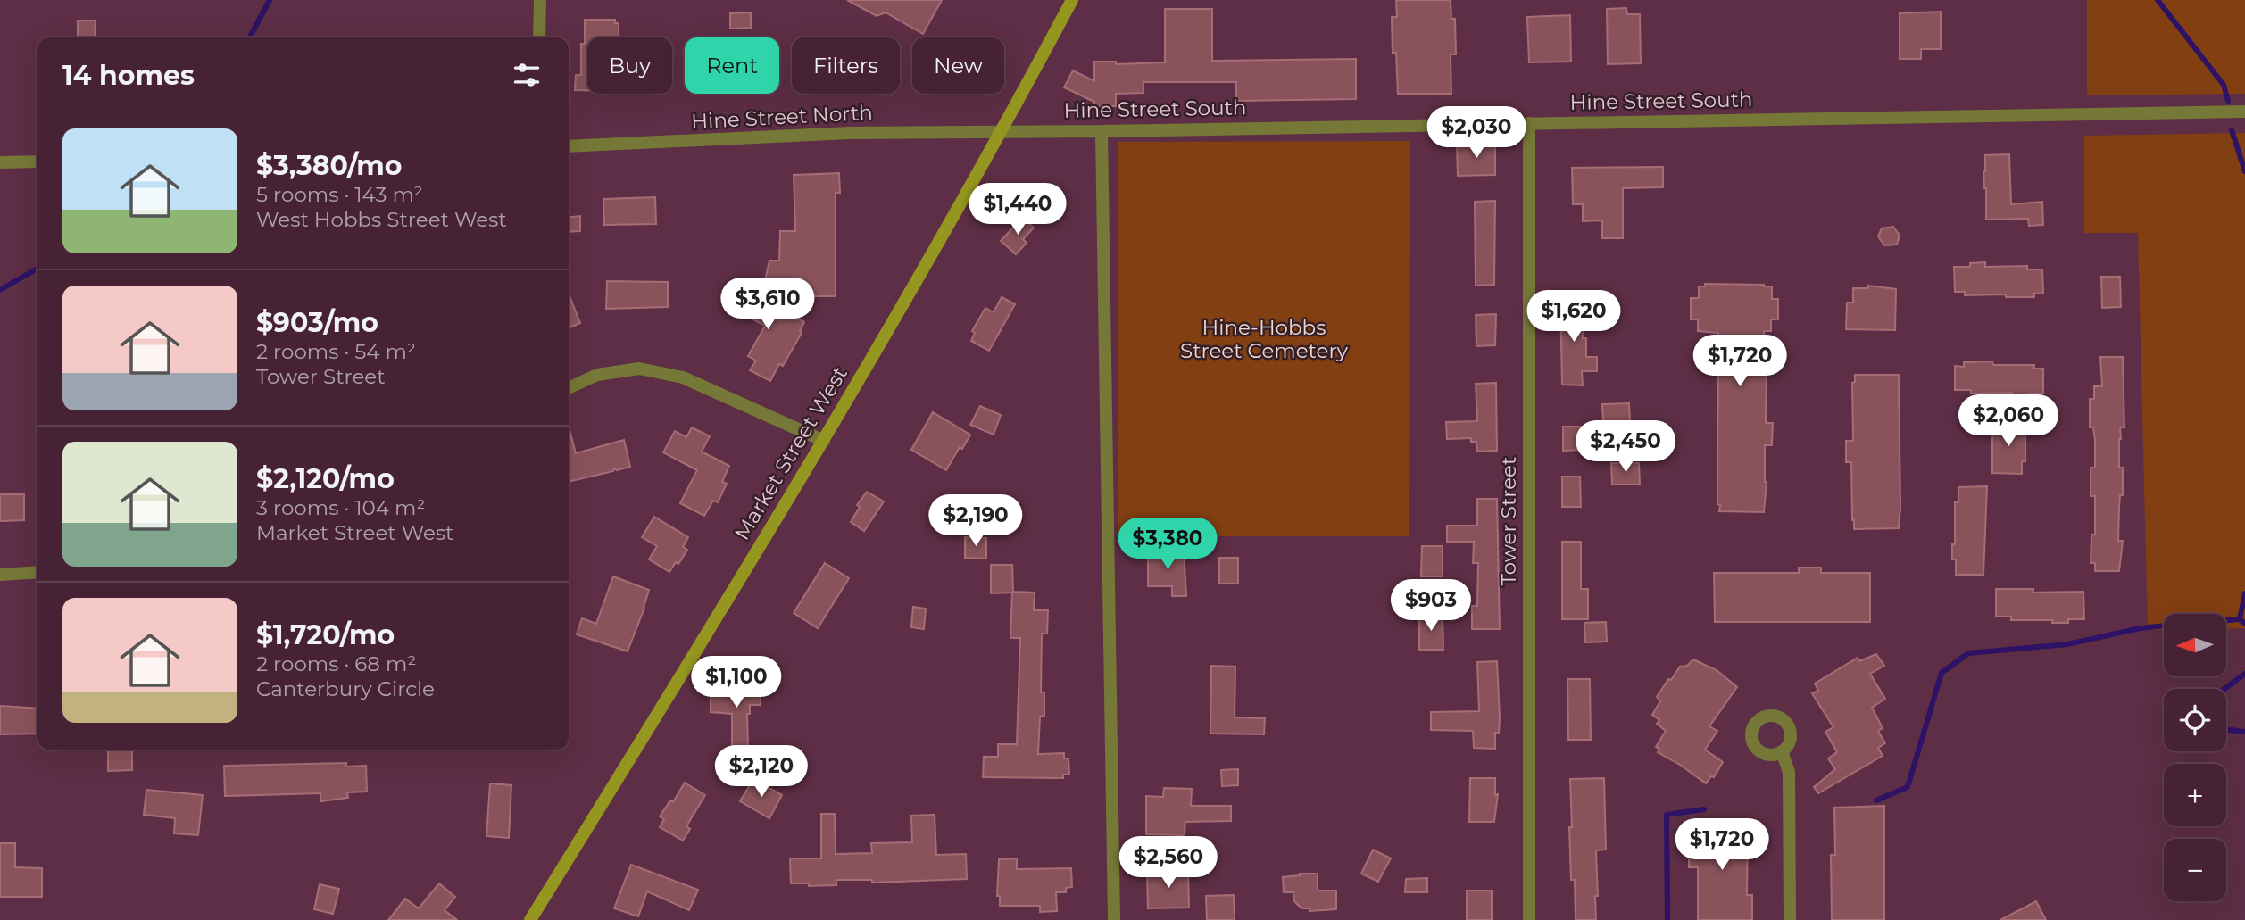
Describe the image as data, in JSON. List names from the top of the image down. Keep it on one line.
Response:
{"streets":{"main road":["Market Street West"],"street":["Hine Street South","Hine Street North","Tower Street"]},"crossings":[["Hine Street South","Hine Street North"],["Hine Street South","Market Street West"],["Hine Street South","Tower Street"],["Hine Street North","Market Street West"]],"parks":["Hine-Hobbs Street Cemetery"],"north":"left","page":{"chip":["Buy","Rent","Filters","New"],"heading":"14 homes","price":["$2,030","$1,440","$3,610","$1,620","$1,720","$2,060","$2,450","$2,190","$3,380","$903","$1,100","$2,120","$1,720","$2,560"],"list":[{"name":"$3,380/mo","note":"5 rooms · 143 m² · West Hobbs Street West"},{"name":"$903/mo","note":"2 rooms · 54 m² · Tower Street"},{"name":"$2,120/mo","note":"3 rooms · 104 m² · Market Street West"},{"name":"$1,720/mo","note":"2 rooms · 68 m² · Canterbury Circle"}],"map_buttons":["+","−"]}}
